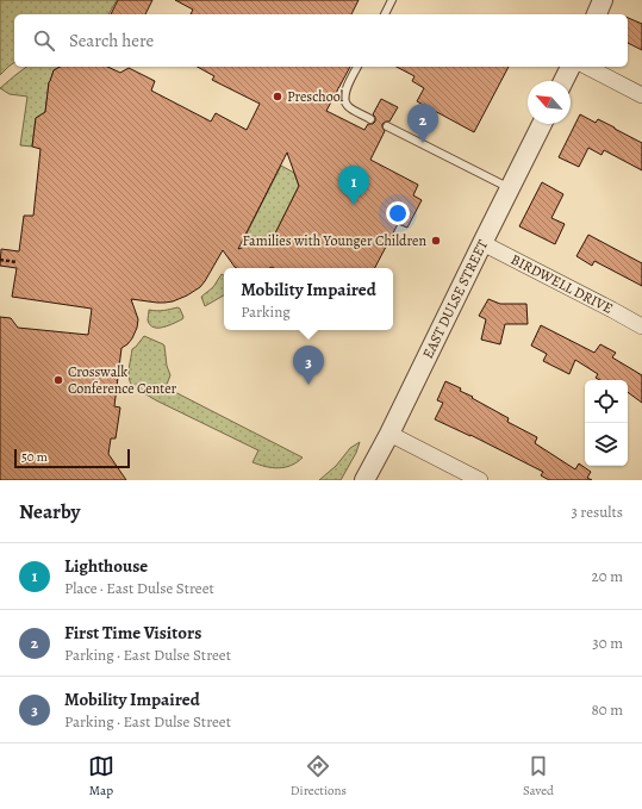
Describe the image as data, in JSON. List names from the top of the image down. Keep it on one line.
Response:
{"streets":{"street":["BIRDWELL DRIVE","EAST DULSE STREET"]},"crossings":[["BIRDWELL DRIVE","EAST DULSE STREET"]],"places":["Preschool","Families with Younger Children","Crosswalk Conference Center"],"scale_bar":"50 m","north":"top left","page":{"search":"Search here","pins":["2","1","3"],"popup":["Mobility Impaired","Parking"],"scale":"50 m","heading":["Nearby","3 results"],"list":[{"mark":"1","name":"Lighthouse","note":"Place · East Dulse Street","value":"20 m"},{"mark":"2","name":"First Time Visitors","note":"Parking · East Dulse Street","value":"30 m"},{"mark":"3","name":"Mobility Impaired","note":"Parking · East Dulse Street","value":"80 m"}],"nav":["Map","Directions","Saved"]}}
